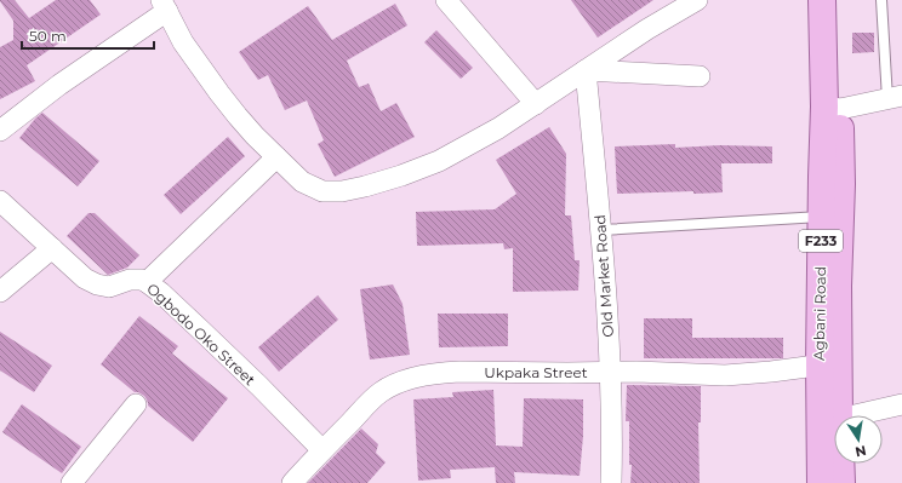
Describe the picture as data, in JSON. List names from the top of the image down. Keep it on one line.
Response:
{"streets":{"main road":["F233","Agbani Road"],"street":["Old Market Road","Ogbodo Oko Street","Ukpaka Street"]},"crossings":[["Old Market Road","Ukpaka Street"],["Agbani Road","Ukpaka Street"],["Ogbodo Oko Street","Ukpaka Street"]],"scale_bar":"50 m","north":"bottom"}
